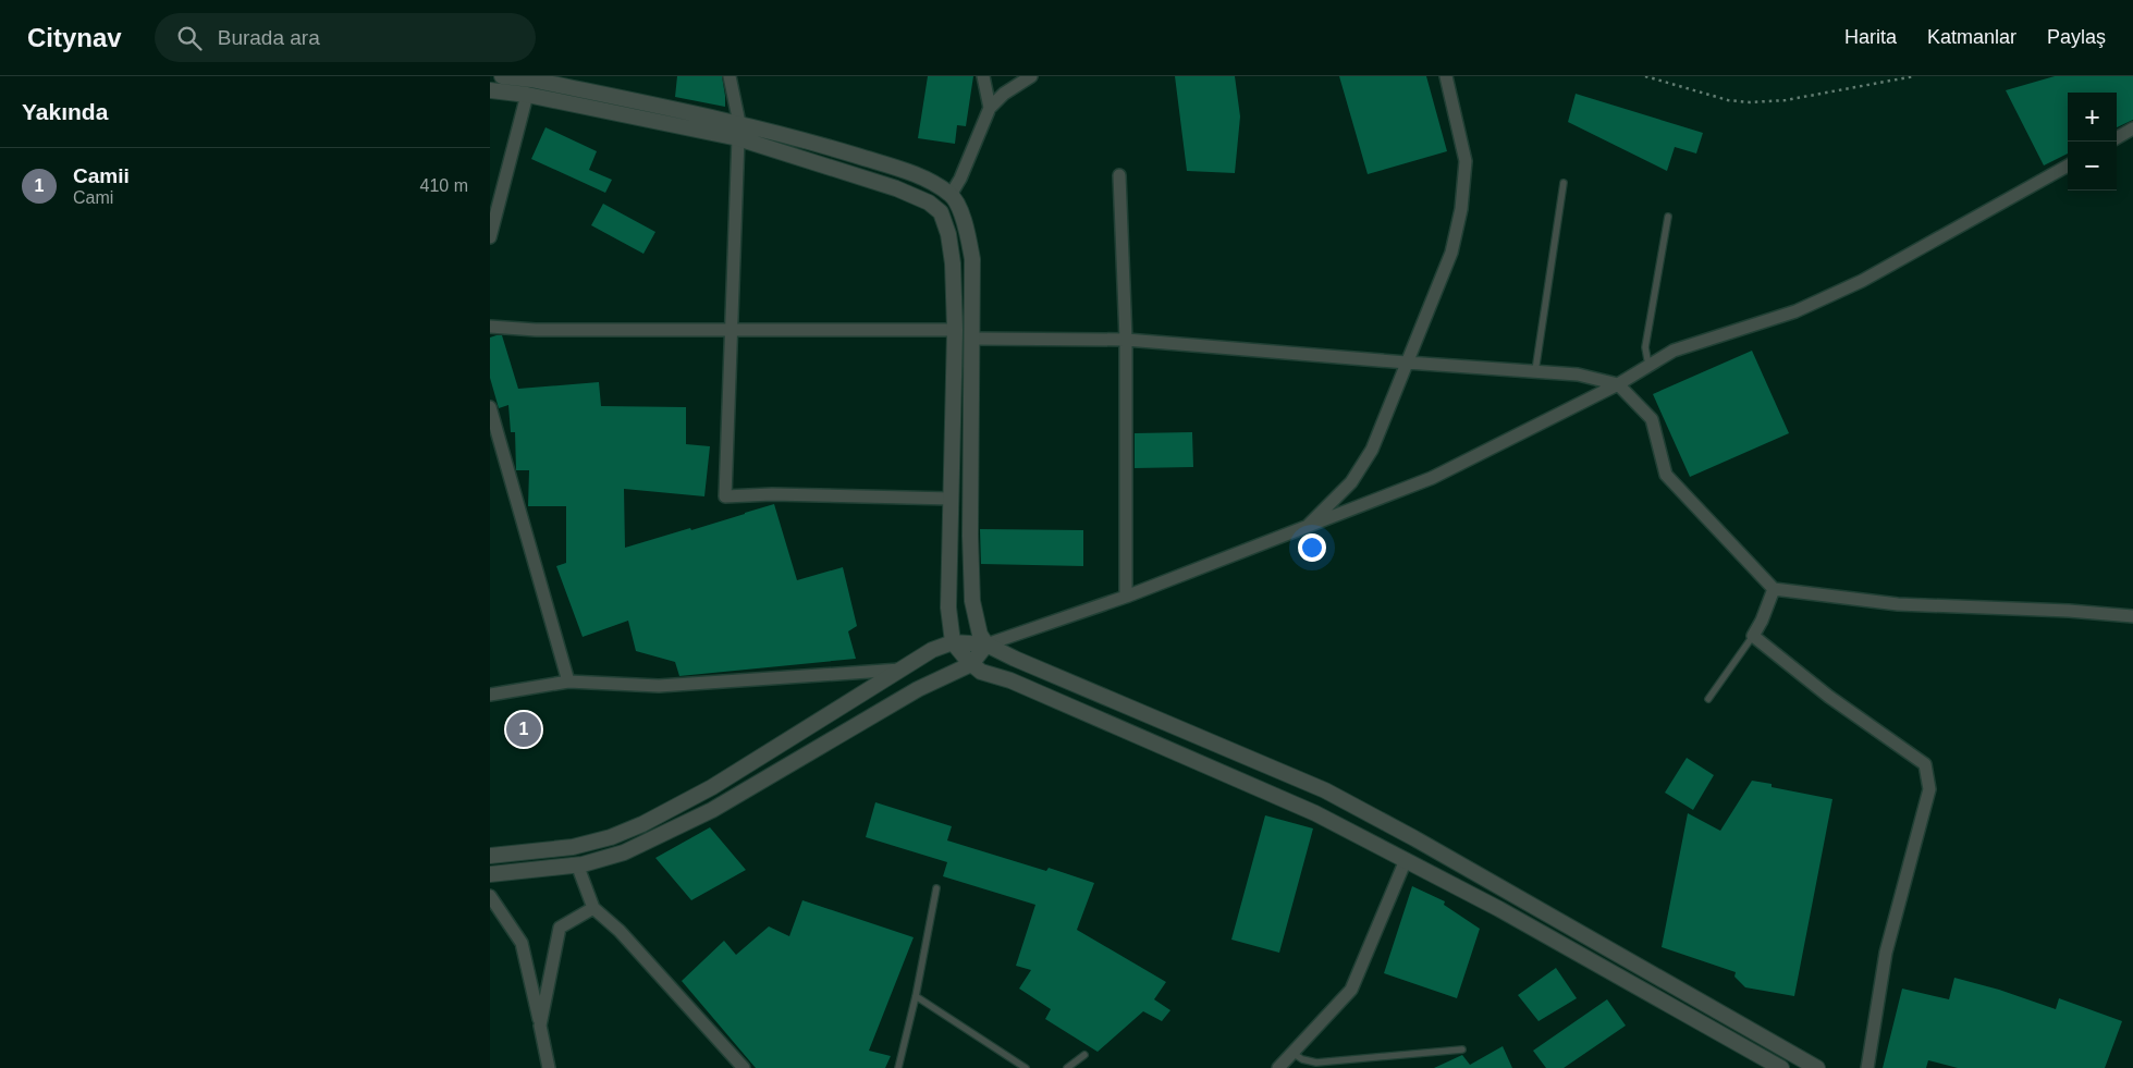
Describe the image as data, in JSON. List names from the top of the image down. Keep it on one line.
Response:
{"page":{"header":"Citynav","search":"Burada ara","nav":["Harita","Katmanlar","Paylaş"],"heading":"Yakında","map_buttons":["+","−"],"list":[{"mark":"1","name":"Camii","note":"Cami","value":"410 m"}],"pins":"1"}}
